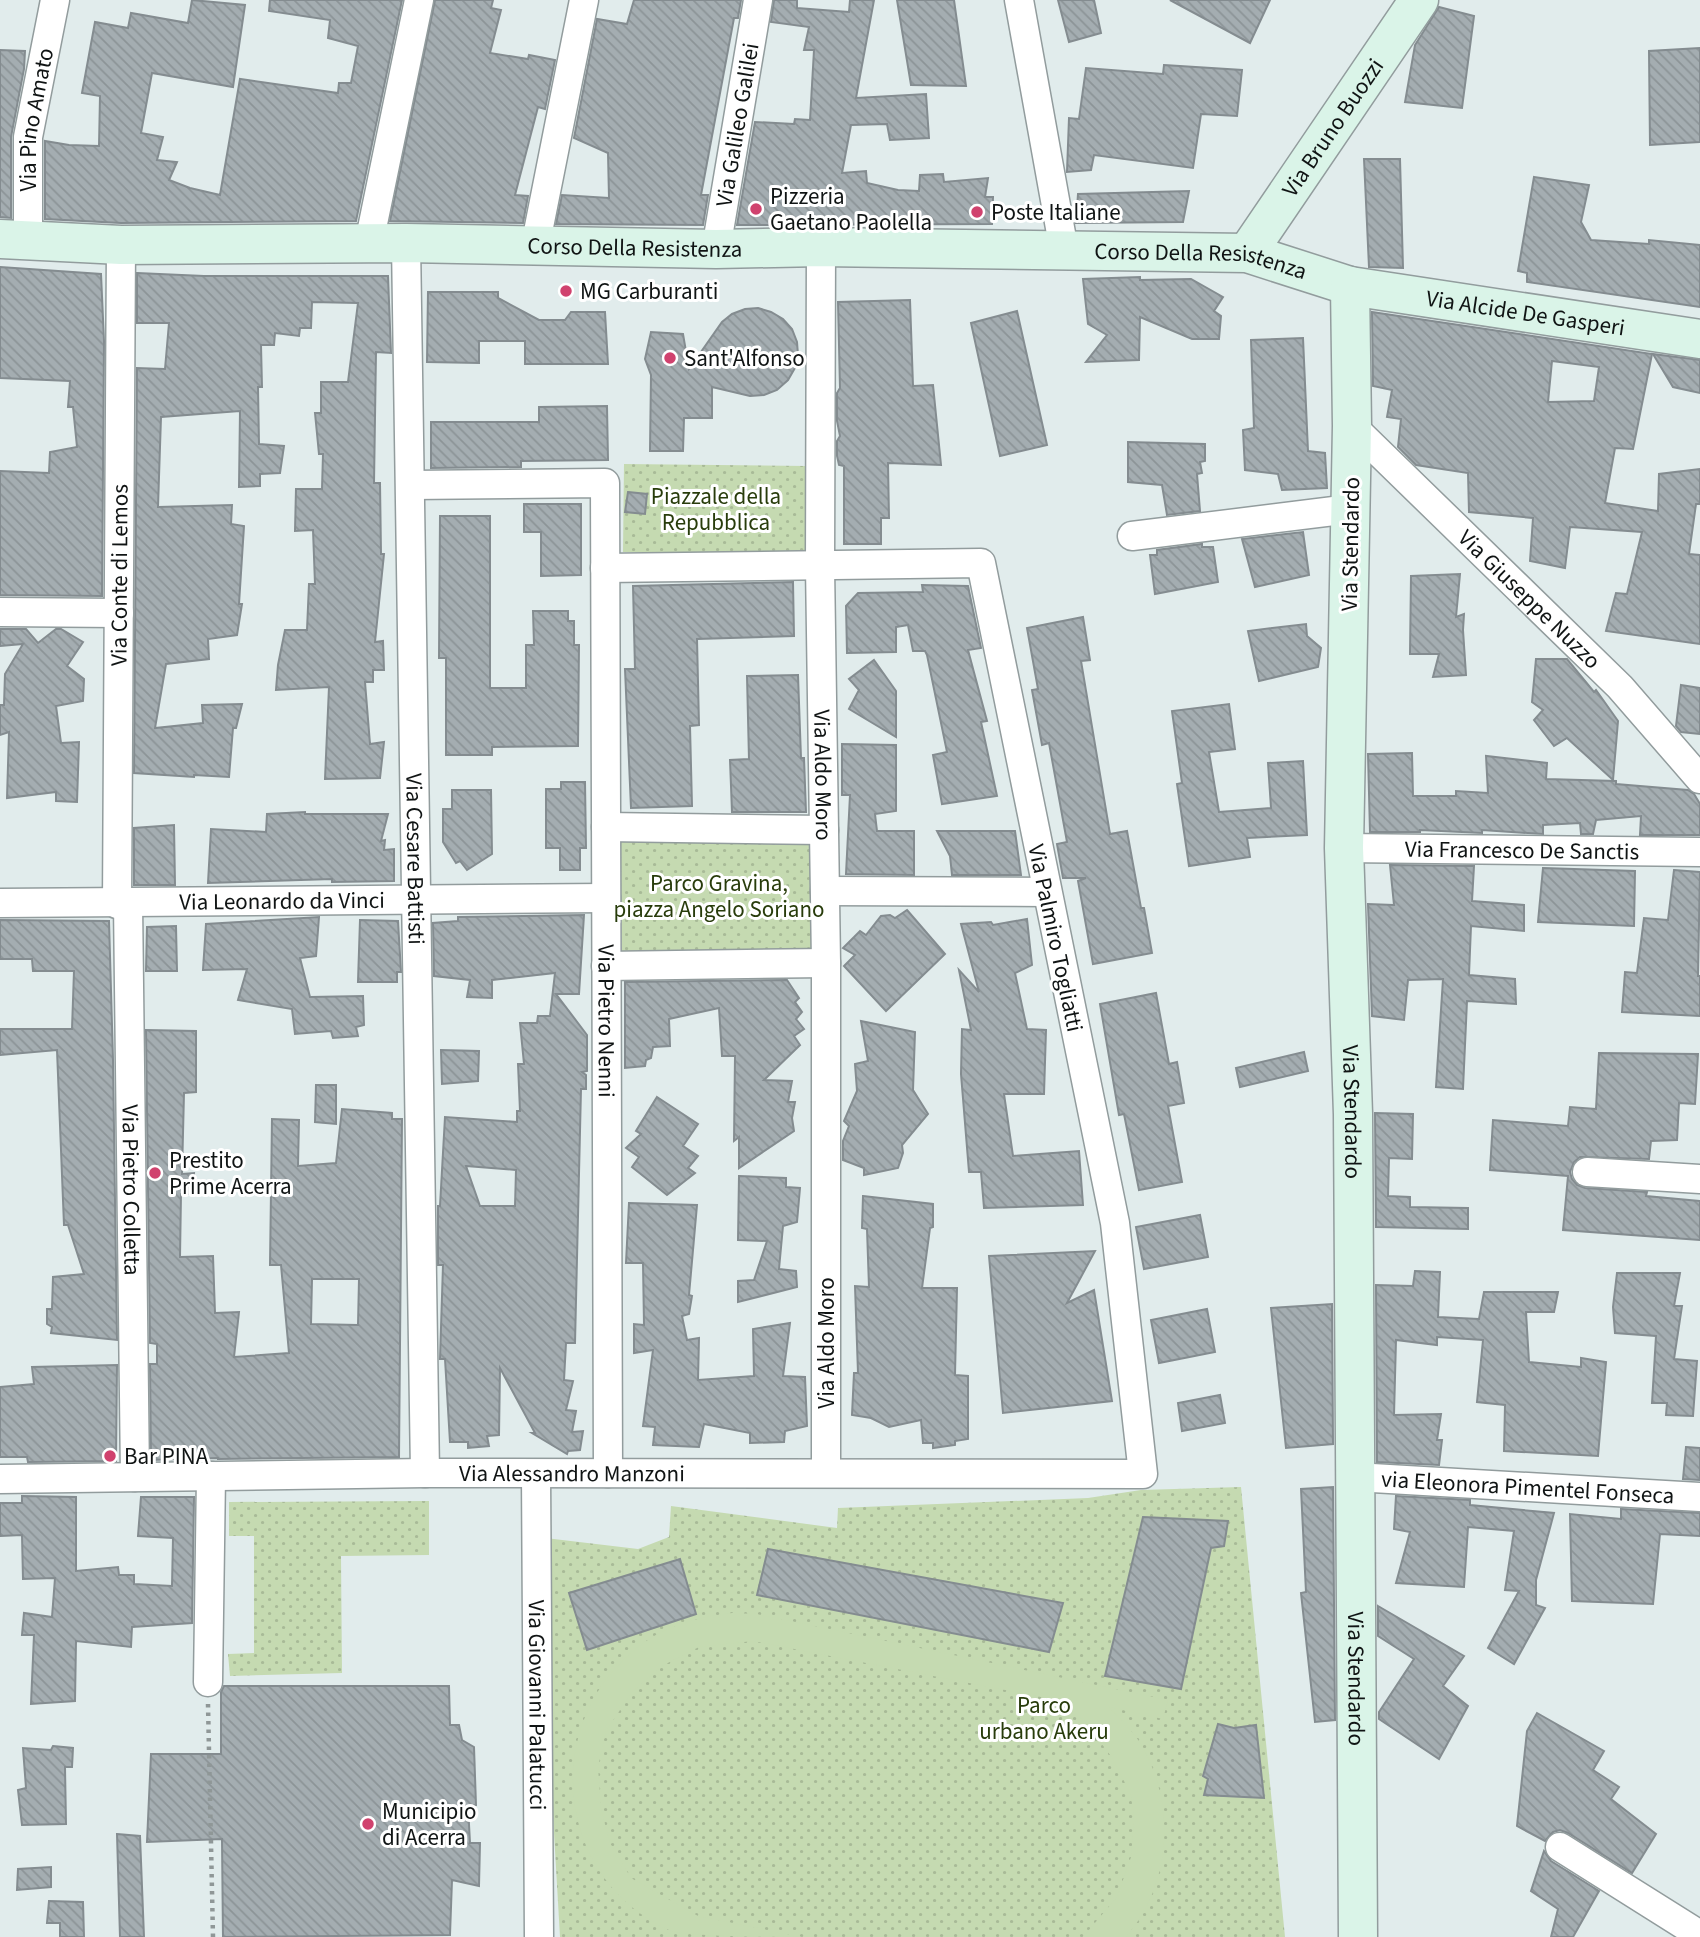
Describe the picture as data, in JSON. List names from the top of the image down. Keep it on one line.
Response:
{"streets":{"street":["Via Pino Amato","Via Galileo Galilei","Via Bruno Buozzi","Corso Della Resistenza","Via Alcide De Gasperi","Via Stendardo","Via Conte di Lemos","Via Giuseppe Nuzzo","Via Aldo Moro","Via Francesco De Sanctis","Via Cesare Battisti","Via Leonardo da Vinci","Via Palmiro Togliatti","Via Pietro Nenni","Via Pietro Colletta","Via Alessandro Manzoni","via Eleonora Pimentel Fonseca","Via Giovanni Palatucci"]},"crossings":[["Via Pino Amato","Corso Della Resistenza"],["Via Galileo Galilei","Corso Della Resistenza"],["Via Bruno Buozzi","Corso Della Resistenza"],["Corso Della Resistenza","Via Alcide De Gasperi"],["Corso Della Resistenza","Via Stendardo"],["Corso Della Resistenza","Via Conte di Lemos"],["Corso Della Resistenza","Via Aldo Moro"],["Corso Della Resistenza","Via Cesare Battisti"],["Via Alcide De Gasperi","Via Stendardo"],["Via Stendardo","Via Giuseppe Nuzzo"],["Via Stendardo","Via Francesco De Sanctis"],["Via Stendardo","via Eleonora Pimentel Fonseca"],["Via Conte di Lemos","Via Leonardo da Vinci"],["Via Conte di Lemos","Via Pietro Colletta"],["Via Aldo Moro","Via Palmiro Togliatti"],["Via Aldo Moro","Via Alessandro Manzoni"],["Via Cesare Battisti","Via Leonardo da Vinci"],["Via Cesare Battisti","Via Pietro Nenni"],["Via Cesare Battisti","Via Alessandro Manzoni"],["Via Leonardo da Vinci","Via Pietro Nenni"],["Via Leonardo da Vinci","Via Pietro Colletta"],["Via Palmiro Togliatti","Via Alessandro Manzoni"],["Via Pietro Nenni","Via Alessandro Manzoni"],["Via Pietro Colletta","Via Alessandro Manzoni"],["Via Alessandro Manzoni","Via Giovanni Palatucci"]],"parks":["Piazzale della Repubblica","Parco Gravina, piazza Angelo Soriano","Parco urbano Akeru"],"places":["Pizzeria Gaetano Paolella","Poste Italiane","MG Carburanti","Sant'Alfonso","Prestito Prime Acerra","Bar PINA","Municipio di Acerra"]}
